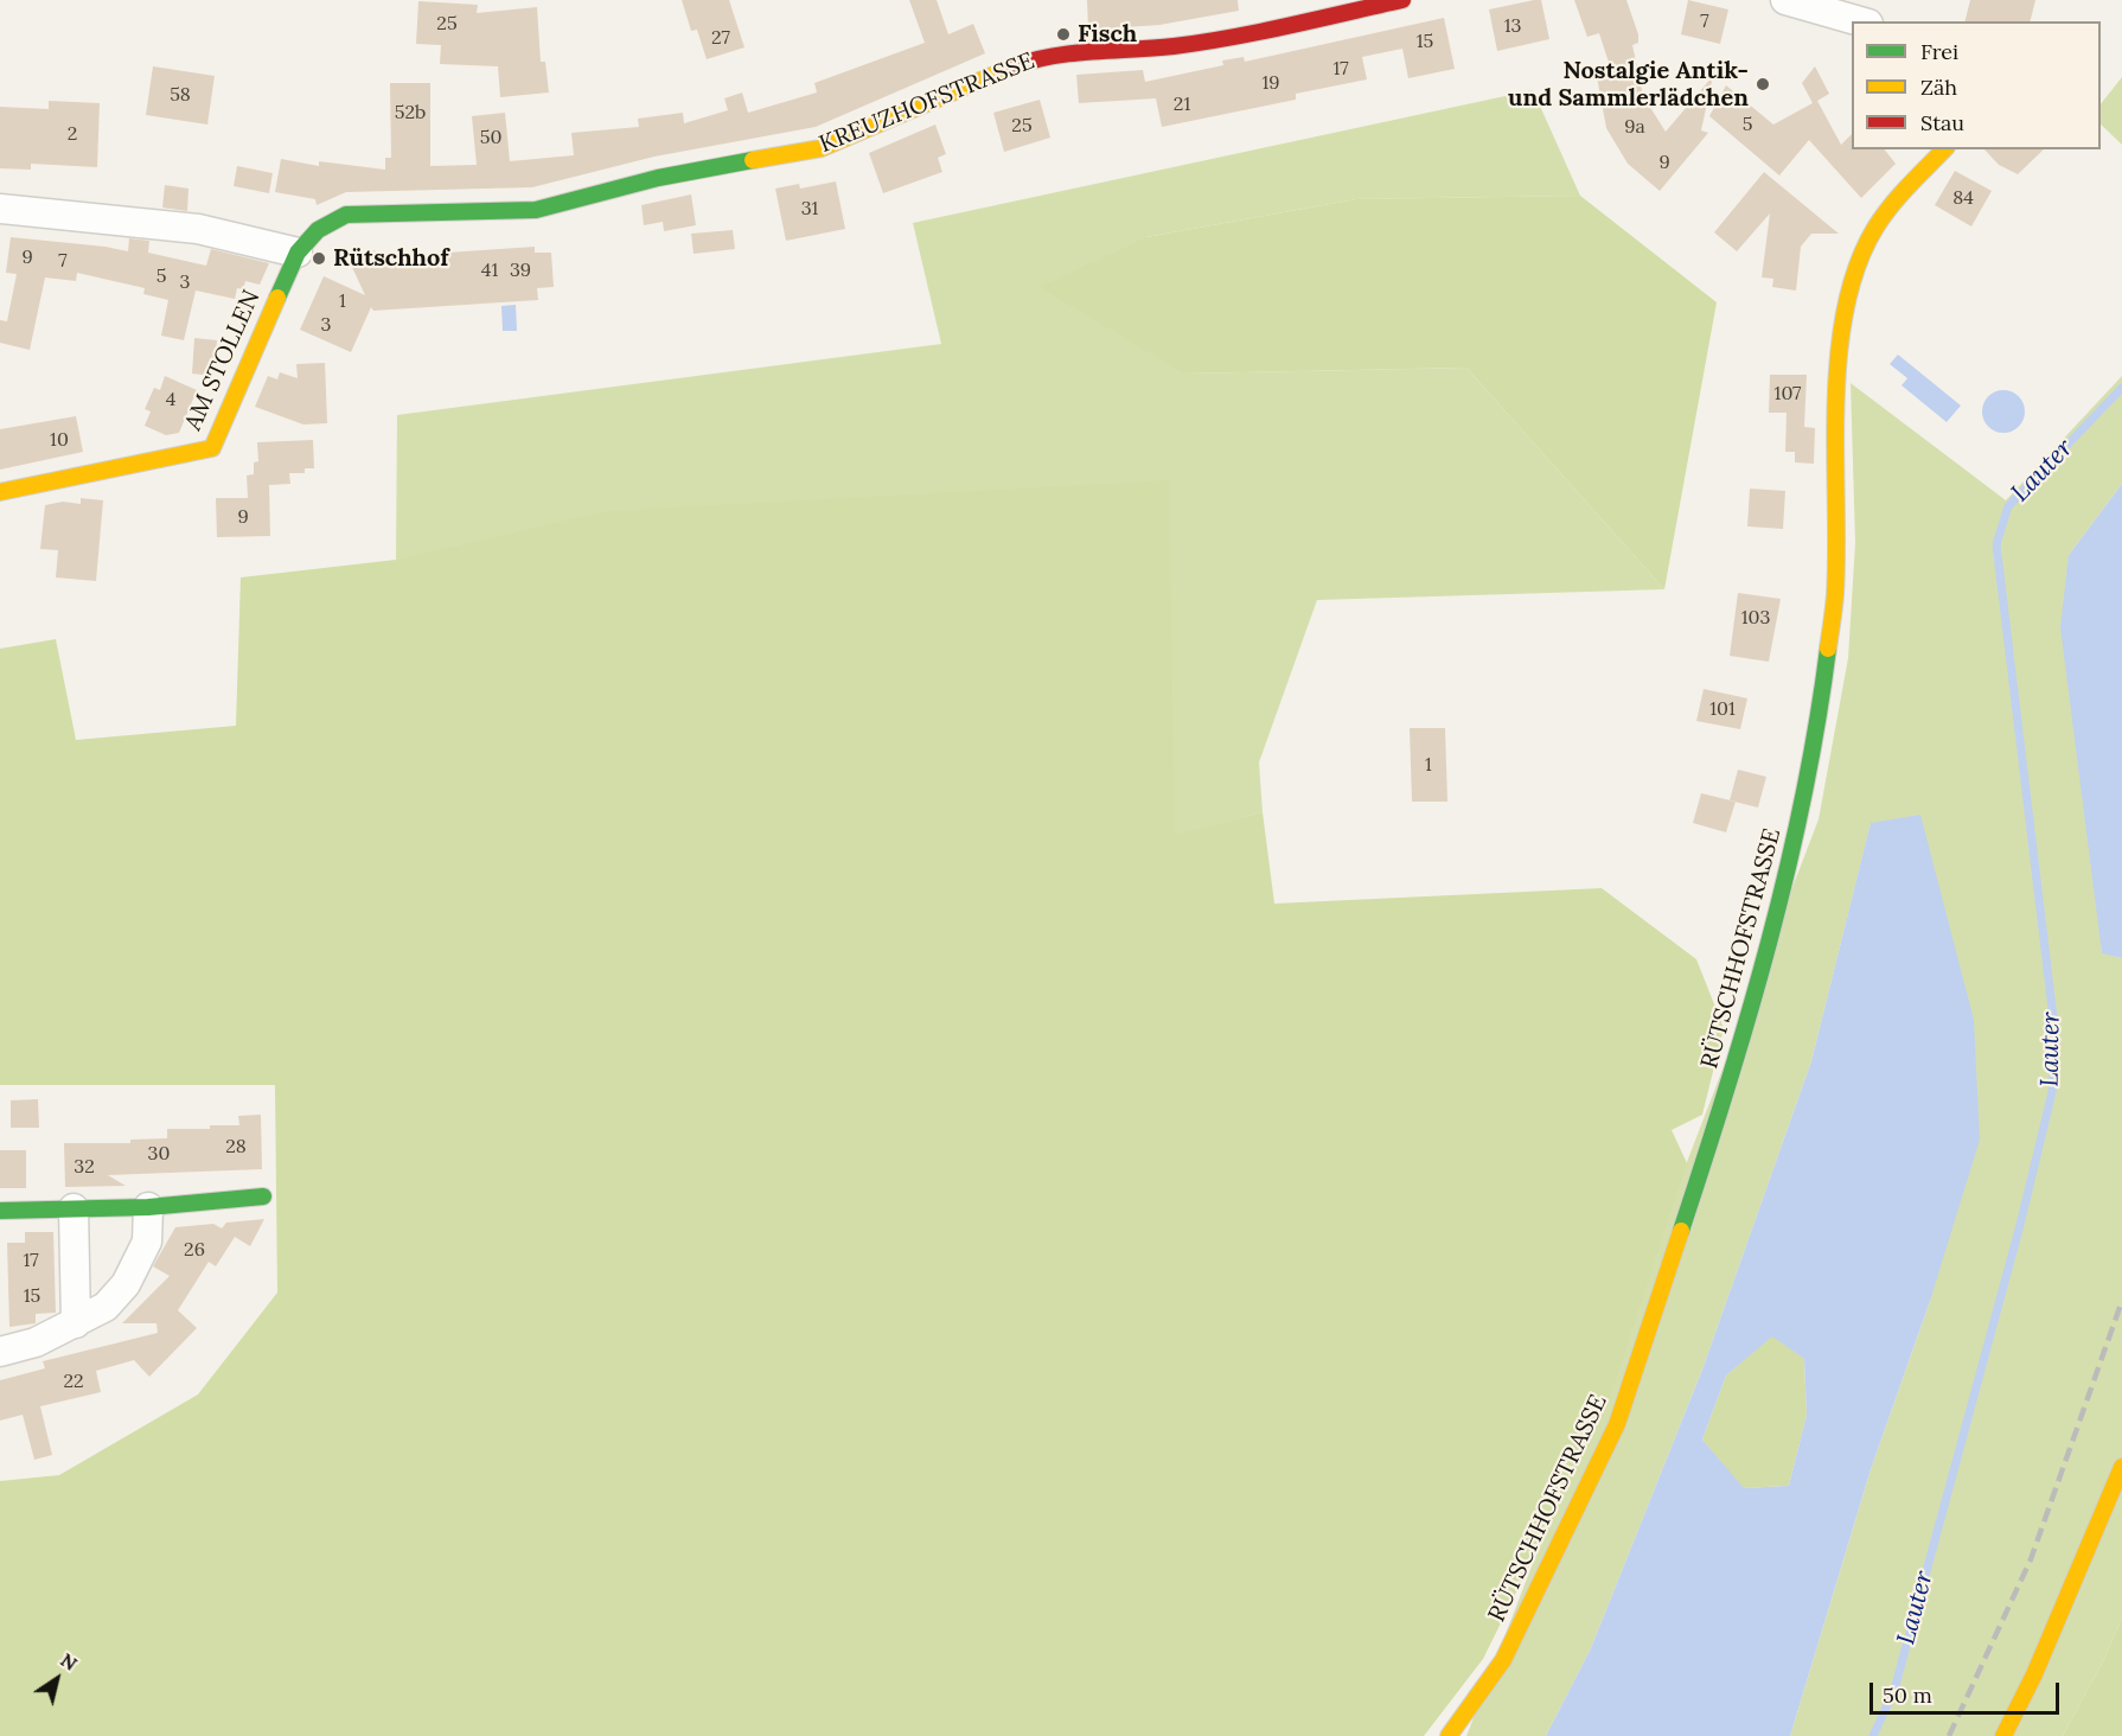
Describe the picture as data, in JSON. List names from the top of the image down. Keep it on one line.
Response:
{"streets":{"street":["KREUZHOFSTRASSE","AM STOLLEN","RÜTSCHHOFSTRASSE"]},"crossings":[["KREUZHOFSTRASSE","AM STOLLEN"]],"water":["Lauter"],"places":["Fisch","Nostalgie Antik- und Sammlerlädchen","Rütschhof"],"house_numbers":["7","25","13","27","15","17","19","58","21","52b","5","25","9a","2","50","9","84","31","9","7","41","39","5","3","1","3","107","4","10","9","103","101","1","28","30","32","26","17","15","22"],"legend":["Frei","Zäh","Stau"],"scale_bar":"50 m","north":"top right"}
